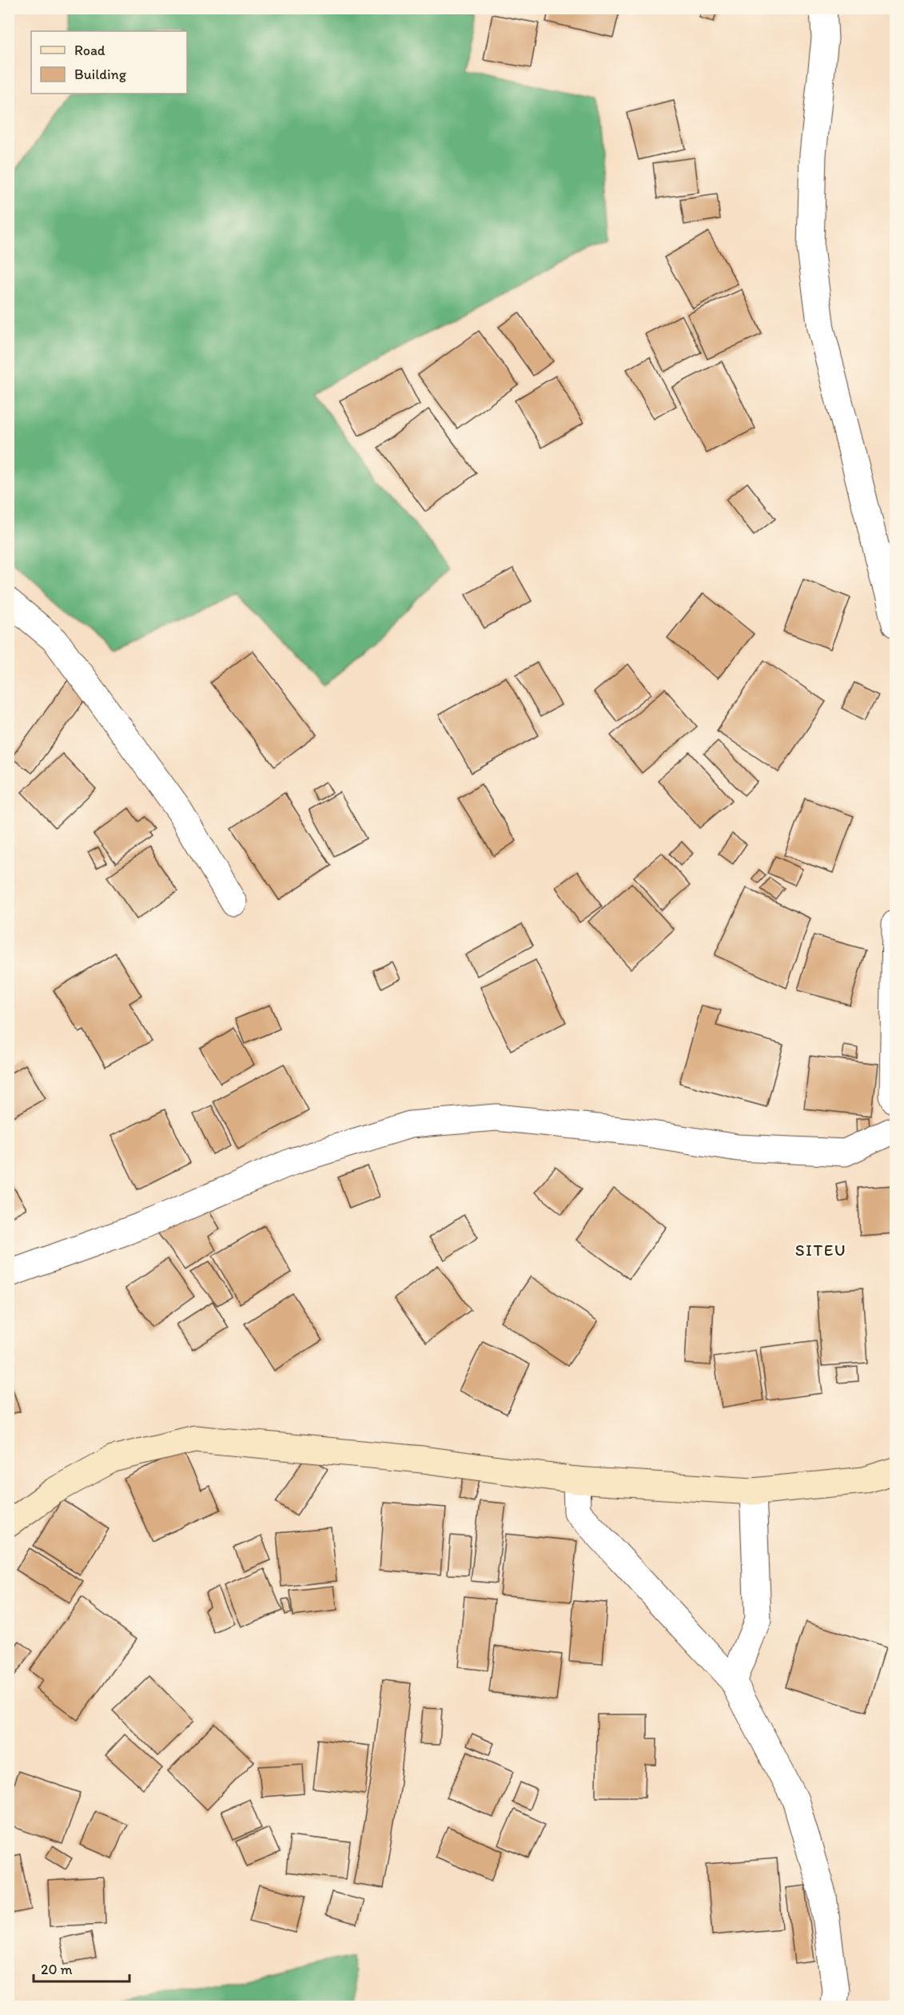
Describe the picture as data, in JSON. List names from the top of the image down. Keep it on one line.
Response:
{"districts":["SITEU"],"legend":["Road","Building"],"scale_bar":"20 m"}
